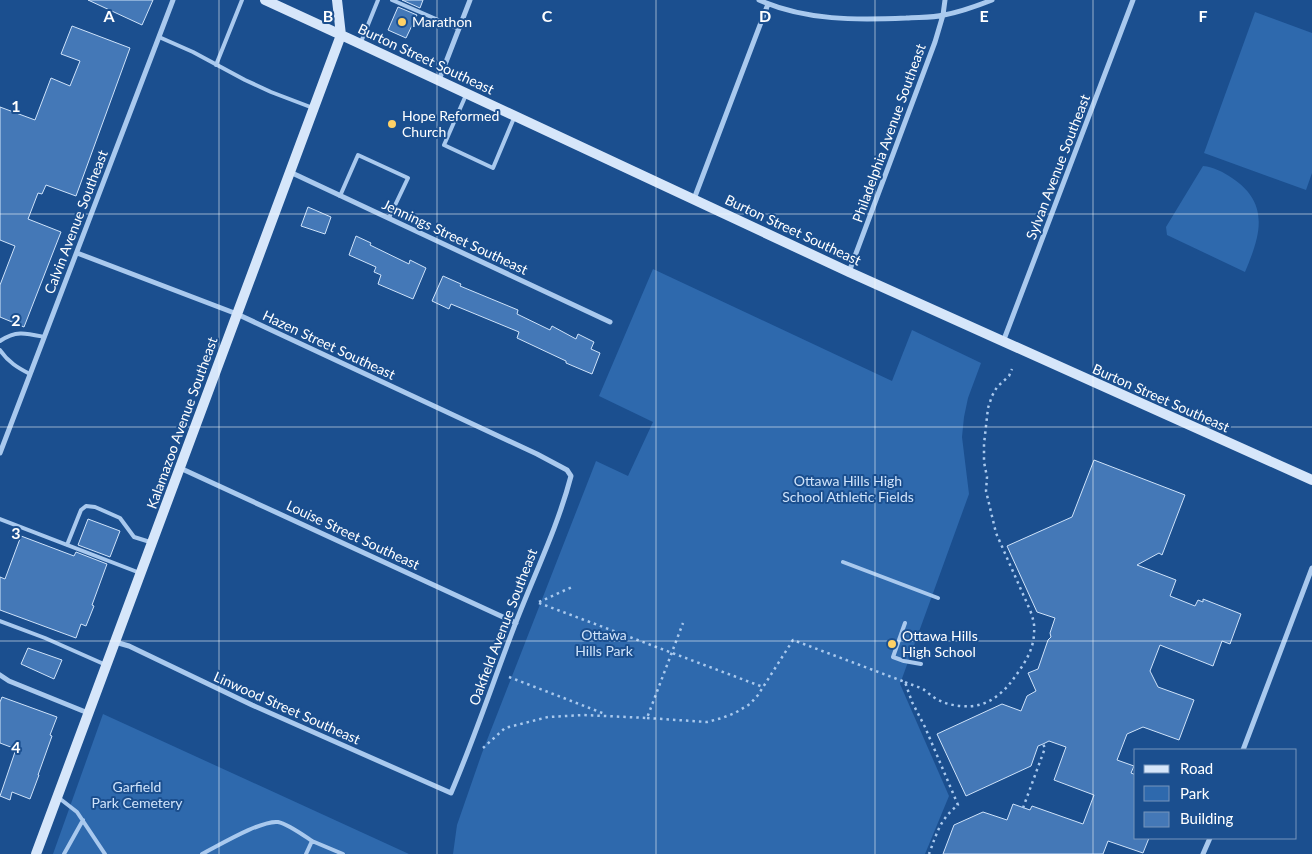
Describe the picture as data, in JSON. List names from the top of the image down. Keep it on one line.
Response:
{"streets":{"main road":["Burton Street Southeast","Kalamazoo Avenue Southeast"],"street":["Philadelphia Avenue Southeast","Sylvan Avenue Southeast","Calvin Avenue Southeast","Jennings Street Southeast","Hazen Street Southeast","Louise Street Southeast","Oakfield Avenue Southeast","Linwood Street Southeast"]},"crossings":[["Burton Street Southeast","Philadelphia Avenue Southeast"],["Burton Street Southeast","Sylvan Avenue Southeast"],["Burton Street Southeast","Kalamazoo Avenue Southeast"],["Calvin Avenue Southeast","Hazen Street Southeast"],["Jennings Street Southeast","Kalamazoo Avenue Southeast"],["Hazen Street Southeast","Kalamazoo Avenue Southeast"],["Hazen Street Southeast","Oakfield Avenue Southeast"],["Kalamazoo Avenue Southeast","Louise Street Southeast"],["Kalamazoo Avenue Southeast","Linwood Street Southeast"],["Louise Street Southeast","Oakfield Avenue Southeast"],["Oakfield Avenue Southeast","Linwood Street Southeast"]],"parks":["Ottawa Hills High School Athletic Fields","Ottawa Hills Park","Garfield Park Cemetery"],"places":["Marathon","Hope Reformed Church","Ottawa Hills High School"],"legend":["Road","Park","Building"],"grid":{"columns":["A","B","C","D","E","F"],"rows":["1","2","3","4"]}}
